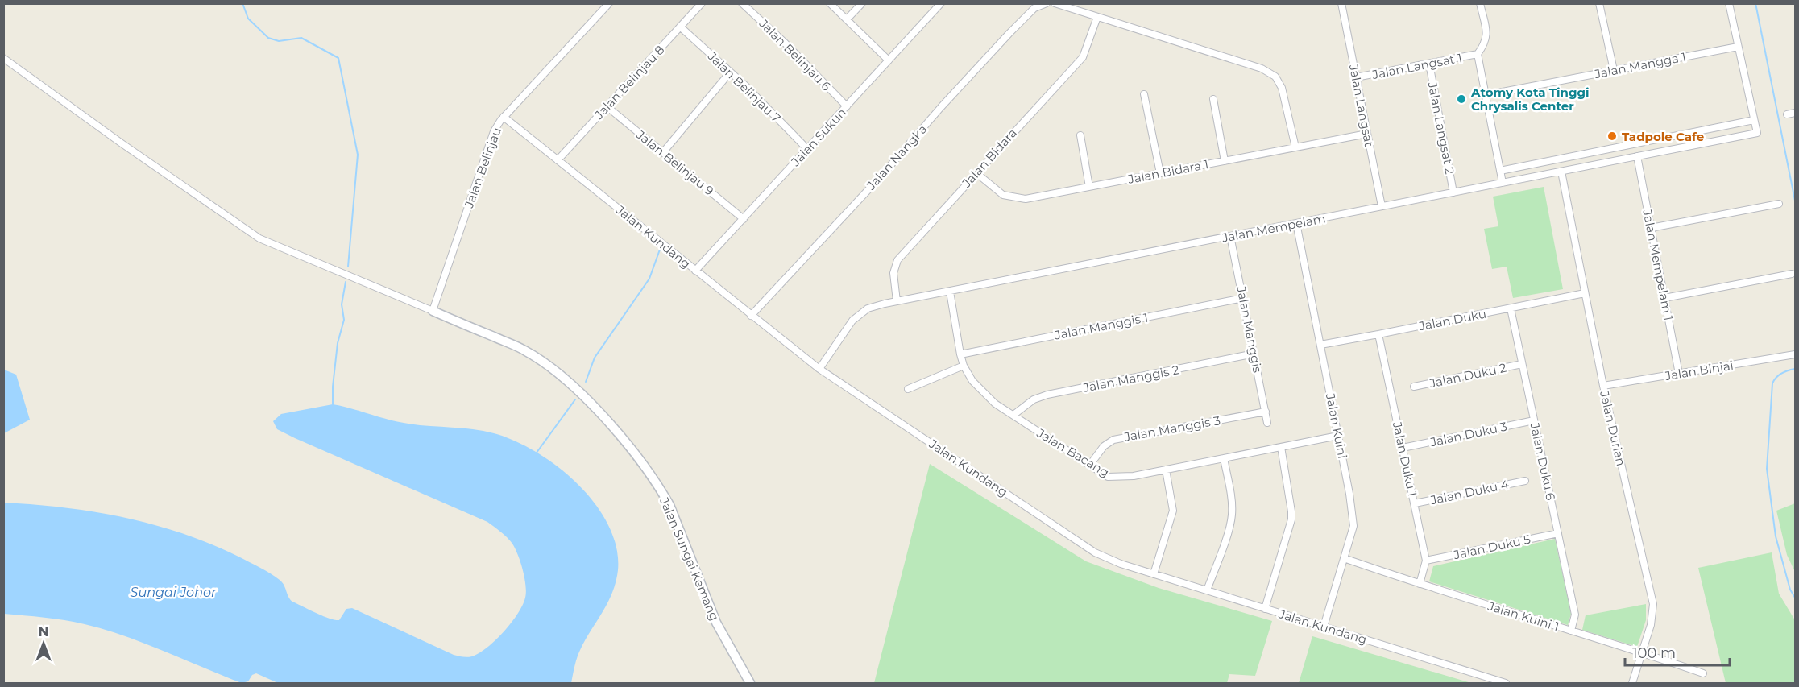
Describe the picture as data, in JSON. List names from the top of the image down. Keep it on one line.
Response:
{"streets":{"street":["Jalan Belinjau 6","Jalan Mangga 1","Jalan Langsat 1","Jalan Belinjau 8","Jalan Belinjau 7","Jalan Langsat","Jalan Langsat 2","Jalan Sukun","Jalan Nangka","Jalan Bidara","Jalan Belinjau 9","Jalan Belinjau","Jalan Bidara 1","Jalan Mempelam","Jalan Kundang","Jalan Mempelam 1","Jalan Duku","Jalan Manggis 1","Jalan Manggis","Jalan Binjai","Jalan Duku 2","Jalan Manggis 2","Jalan Kuini","Jalan Manggis 3","Jalan Durian","Jalan Duku 3","Jalan Bacang","Jalan Duku 1","Jalan Duku 6","Jalan Duku 4","Jalan Duku 5","Jalan Sungai Kemang","Jalan Kuini 1"]},"crossings":[["Jalan Belinjau 6","Jalan Sukun"],["Jalan Langsat 1","Jalan Langsat"],["Jalan Langsat 1","Jalan Langsat 2"],["Jalan Belinjau 8","Jalan Belinjau 7"],["Jalan Belinjau 8","Jalan Belinjau 9"],["Jalan Belinjau 8","Jalan Kundang"],["Jalan Belinjau 7","Jalan Sukun"],["Jalan Langsat","Jalan Bidara 1"],["Jalan Langsat","Jalan Mempelam"],["Jalan Langsat 2","Jalan Mempelam"],["Jalan Sukun","Jalan Belinjau 9"],["Jalan Sukun","Jalan Kundang"],["Jalan Nangka","Jalan Kundang"],["Jalan Bidara","Jalan Bidara 1"],["Jalan Bidara","Jalan Mempelam"],["Jalan Belinjau","Jalan Kundang"],["Jalan Belinjau","Jalan Sungai Kemang"],["Jalan Mempelam","Jalan Kundang"],["Jalan Mempelam","Jalan Mempelam 1"],["Jalan Mempelam","Jalan Manggis"],["Jalan Mempelam","Jalan Kuini"],["Jalan Mempelam","Jalan Durian"],["Jalan Mempelam","Jalan Bacang"],["Jalan Kundang","Jalan Kuini"],["Jalan Mempelam 1","Jalan Binjai"],["Jalan Duku","Jalan Kuini"],["Jalan Duku","Jalan Durian"],["Jalan Duku","Jalan Duku 1"],["Jalan Duku","Jalan Duku 6"],["Jalan Manggis 1","Jalan Manggis"],["Jalan Manggis 1","Jalan Bacang"],["Jalan Manggis","Jalan Manggis 2"],["Jalan Manggis","Jalan Manggis 3"],["Jalan Binjai","Jalan Durian"],["Jalan Duku 2","Jalan Duku 6"],["Jalan Manggis 2","Jalan Bacang"],["Jalan Kuini","Jalan Bacang"],["Jalan Kuini","Jalan Kuini 1"],["Jalan Manggis 3","Jalan Bacang"],["Jalan Durian","Jalan Kuini 1"],["Jalan Duku 3","Jalan Duku 1"],["Jalan Duku 3","Jalan Duku 6"],["Jalan Duku 1","Jalan Duku 4"],["Jalan Duku 1","Jalan Duku 5"],["Jalan Duku 1","Jalan Kuini 1"],["Jalan Duku 6","Jalan Duku 5"],["Jalan Duku 6","Jalan Kuini 1"]],"water":["Sungai Johor"],"places":["Atomy Kota Tinggi Chrysalis Center","Tadpole Cafe"],"scale_bar":"100 m","north":"top"}
